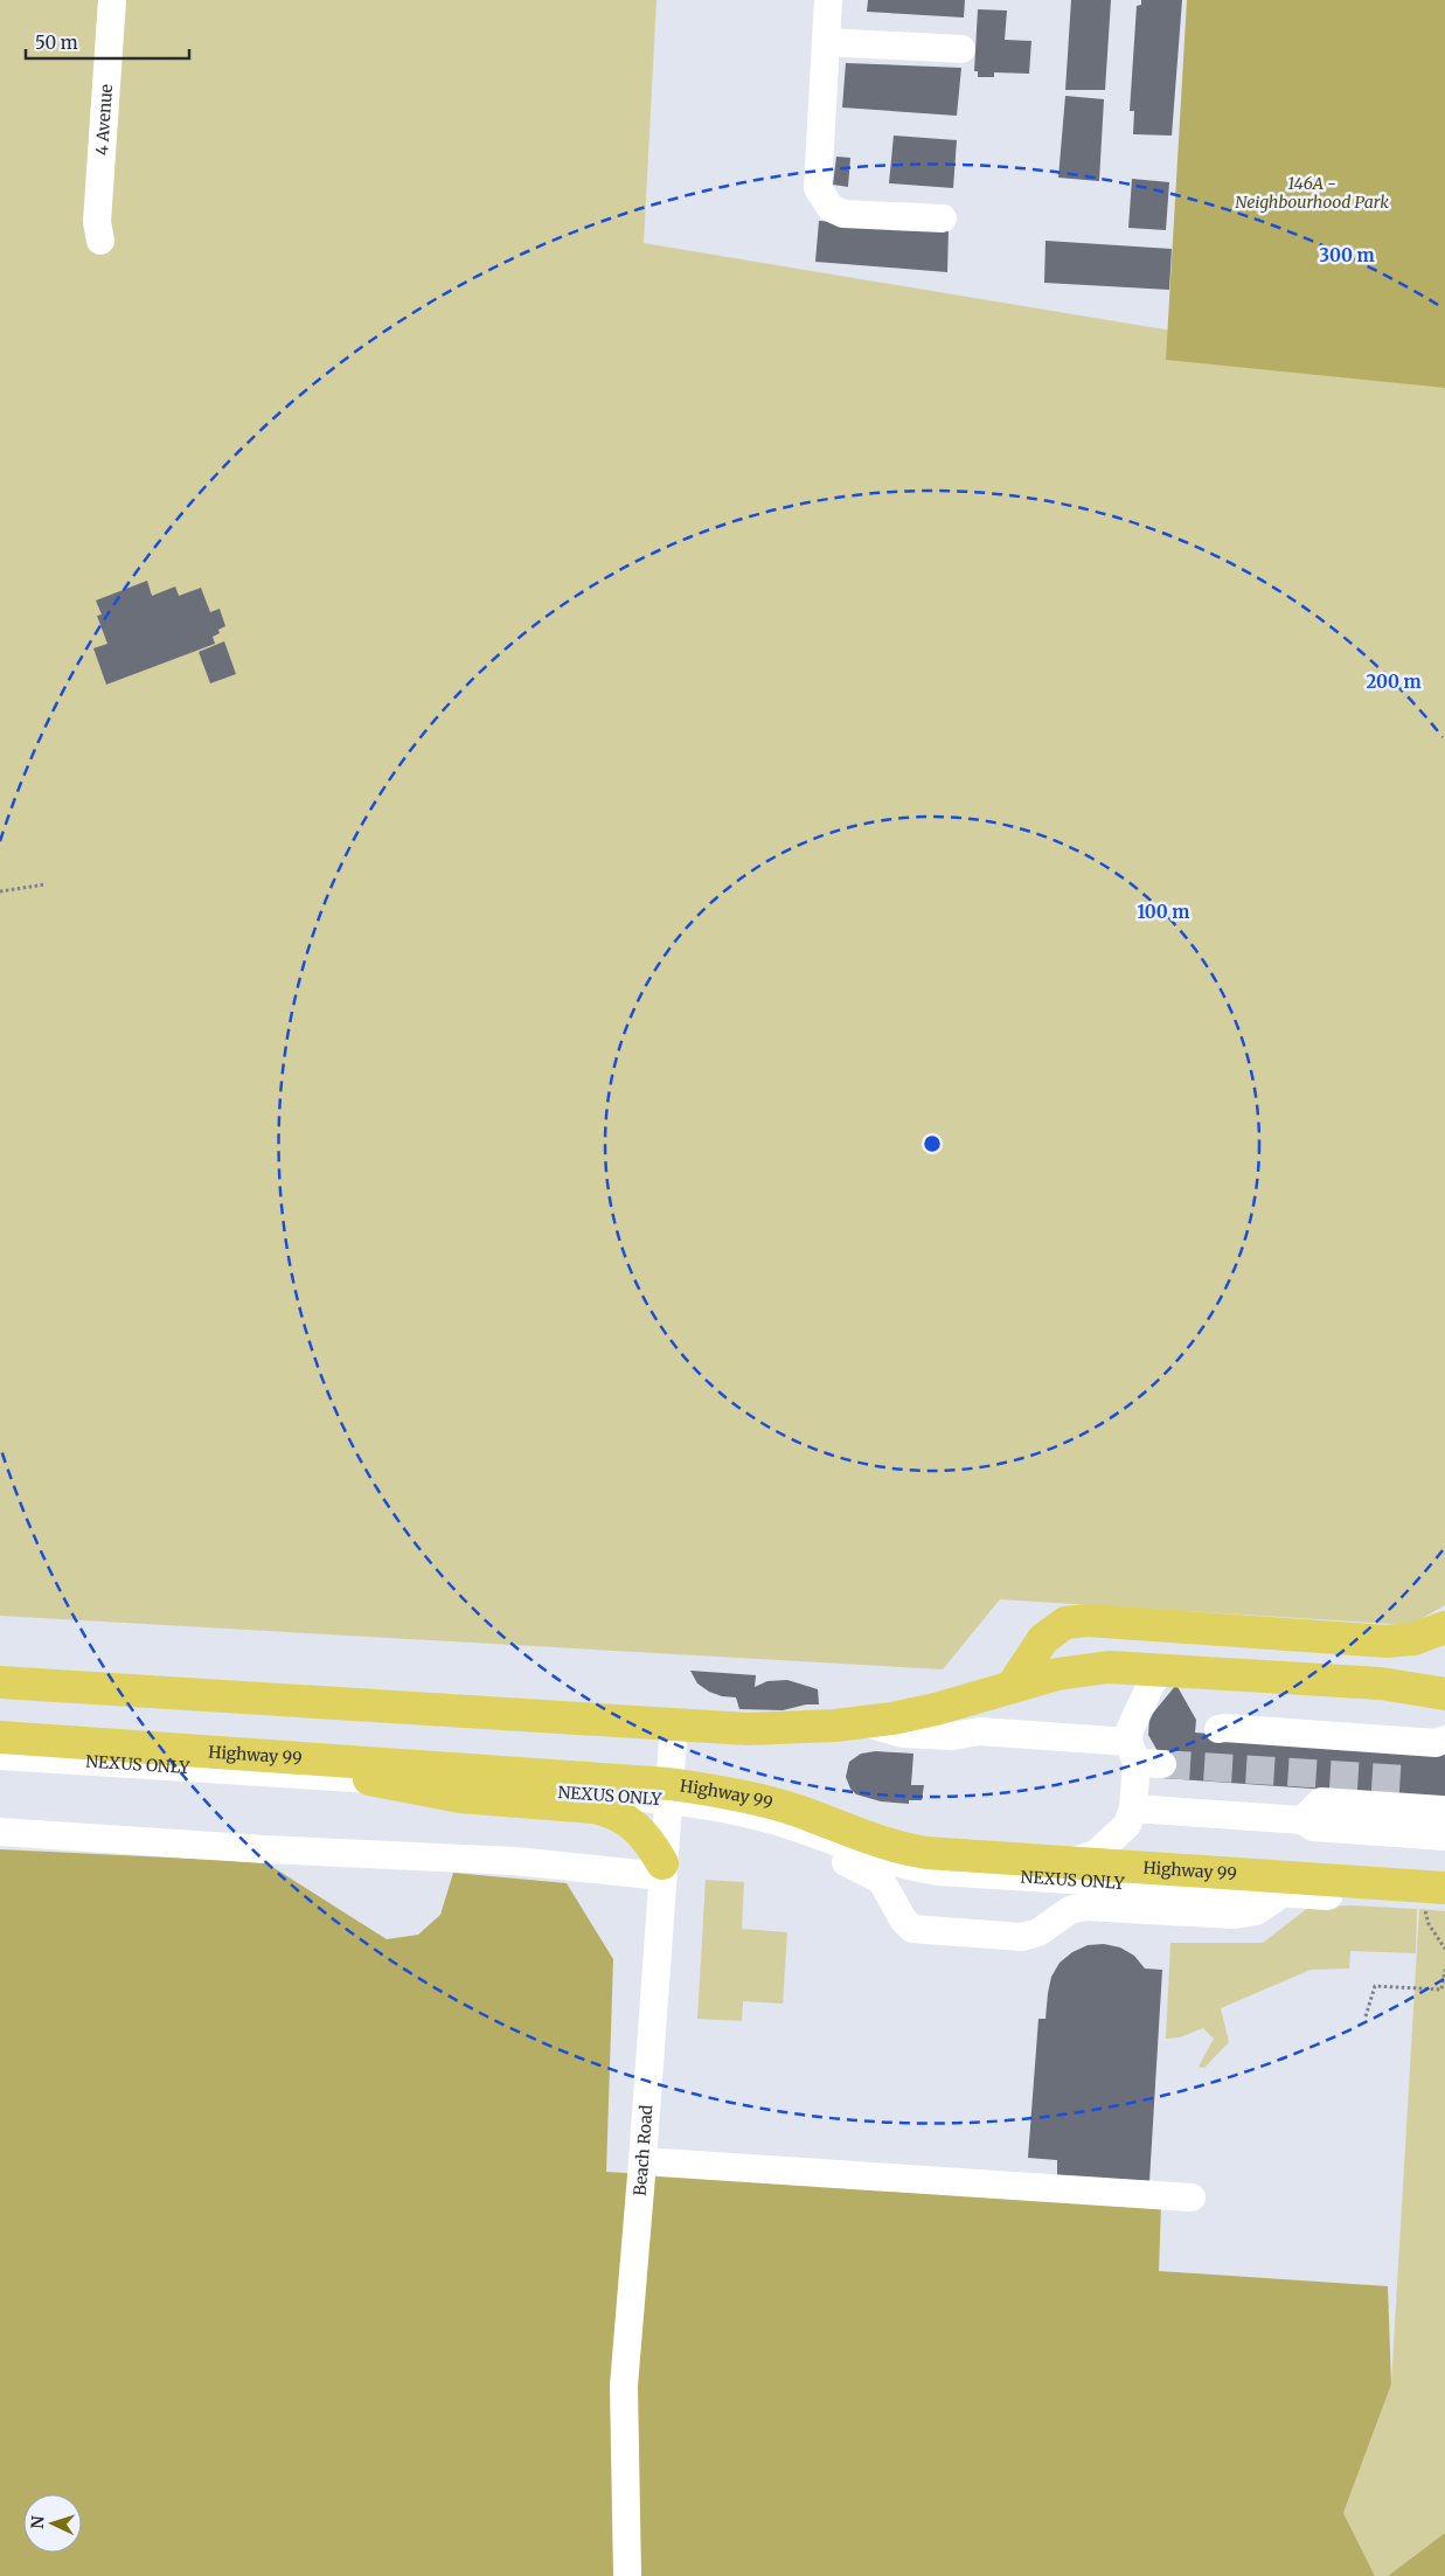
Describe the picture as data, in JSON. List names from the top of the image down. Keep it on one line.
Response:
{"streets":{"highway":["Highway 99"],"street":["4 Avenue","NEXUS ONLY","Beach Road"]},"crossings":[["Highway 99","NEXUS ONLY"],["Highway 99","Beach Road"],["NEXUS ONLY","Beach Road"]],"parks":["146A - Neighbourhood Park"],"scale_bar":"50 m","north":"left","rings":["300 m","200 m","100 m"]}
